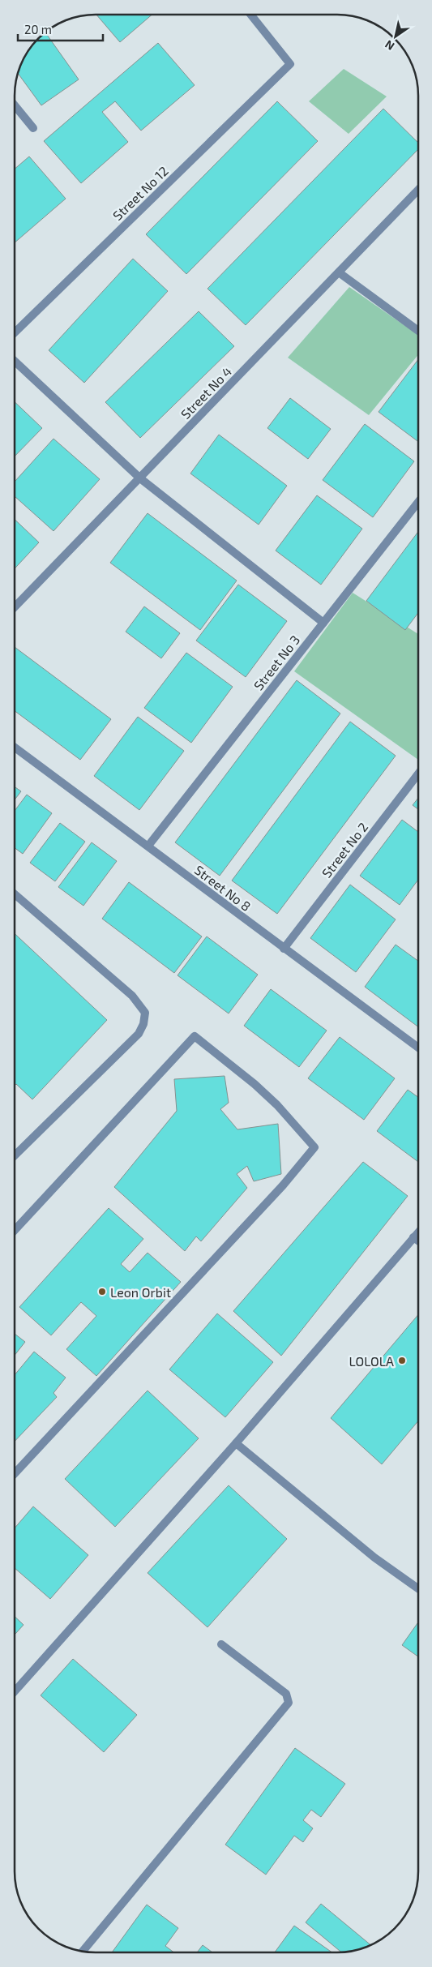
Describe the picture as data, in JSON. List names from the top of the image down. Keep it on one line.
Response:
{"streets":{"street":["Street No 12","Street No 4","Street No 3","Street No 2","Street No 8"]},"crossings":[["Street No 3","Street No 8"],["Street No 2","Street No 8"]],"places":["Leon Orbit","LOLOLA"],"scale_bar":"20 m","north":"bottom left"}
